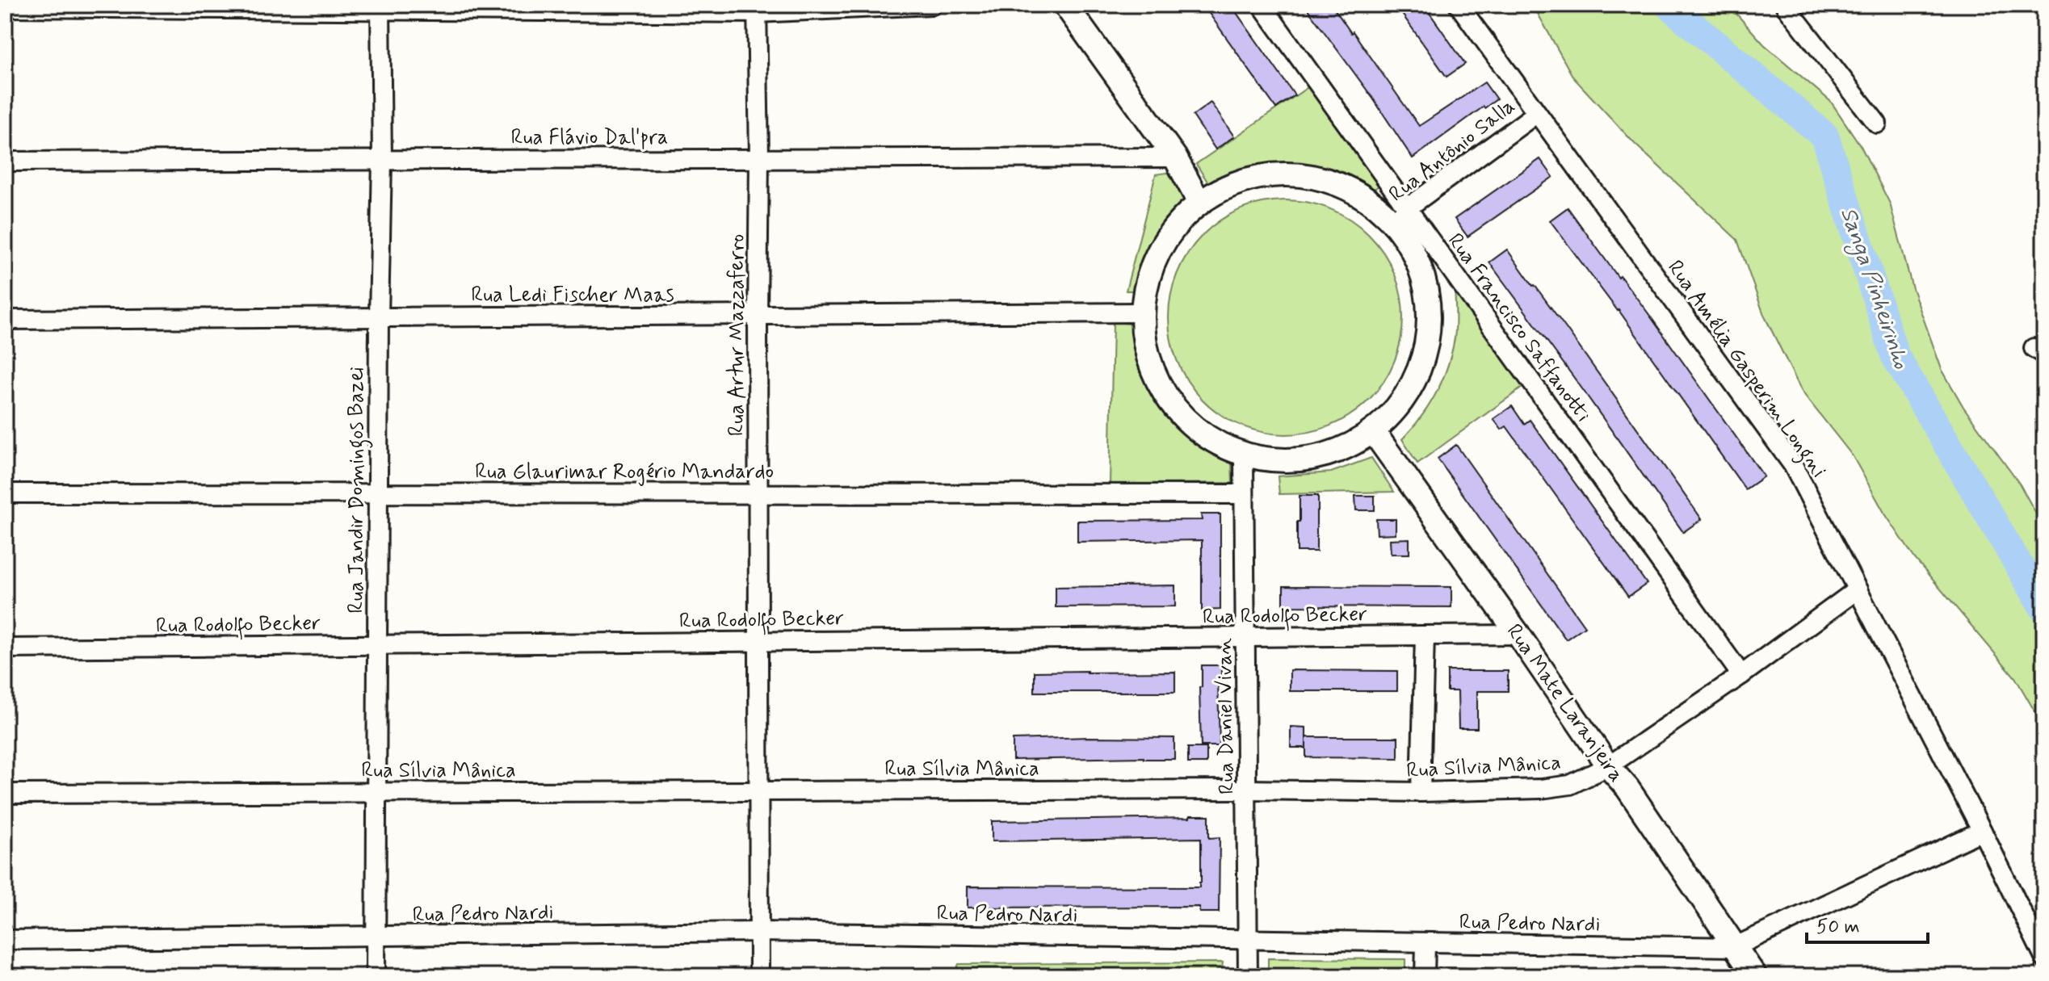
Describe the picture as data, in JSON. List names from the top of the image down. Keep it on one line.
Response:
{"streets":{"street":["Rua Flávio Dal'pra","Rua Antônio Salla","Rua Ledi Fischer Maas","Rua Francisco Saffanotti","Rua Artur Mazzaferro","Rua Amélia Gasperim Longni","Rua Glaurimar Rogério Mandardo","Rua Jandir Domingos Bazei","Rua Rodolfo Becker","Rua Mate Laranjeira","Rua Daniel Vivan","Rua Sílvia Mânica","Rua Pedro Nardi"]},"crossings":[["Rua Flávio Dal'pra","Rua Artur Mazzaferro"],["Rua Flávio Dal'pra","Rua Jandir Domingos Bazei"],["Rua Antônio Salla","Rua Francisco Saffanotti"],["Rua Antônio Salla","Rua Amélia Gasperim Longni"],["Rua Ledi Fischer Maas","Rua Artur Mazzaferro"],["Rua Ledi Fischer Maas","Rua Jandir Domingos Bazei"],["Rua Francisco Saffanotti","Rua Sílvia Mânica"],["Rua Artur Mazzaferro","Rua Glaurimar Rogério Mandardo"],["Rua Artur Mazzaferro","Rua Rodolfo Becker"],["Rua Artur Mazzaferro","Rua Sílvia Mânica"],["Rua Artur Mazzaferro","Rua Pedro Nardi"],["Rua Amélia Gasperim Longni","Rua Sílvia Mânica"],["Rua Amélia Gasperim Longni","Rua Pedro Nardi"],["Rua Glaurimar Rogério Mandardo","Rua Jandir Domingos Bazei"],["Rua Glaurimar Rogério Mandardo","Rua Daniel Vivan"],["Rua Jandir Domingos Bazei","Rua Rodolfo Becker"],["Rua Jandir Domingos Bazei","Rua Sílvia Mânica"],["Rua Jandir Domingos Bazei","Rua Pedro Nardi"],["Rua Rodolfo Becker","Rua Mate Laranjeira"],["Rua Rodolfo Becker","Rua Daniel Vivan"],["Rua Mate Laranjeira","Rua Sílvia Mânica"],["Rua Mate Laranjeira","Rua Pedro Nardi"],["Rua Daniel Vivan","Rua Sílvia Mânica"],["Rua Daniel Vivan","Rua Pedro Nardi"]],"water":["Sanga Pinheirinho"],"scale_bar":"50 m"}
